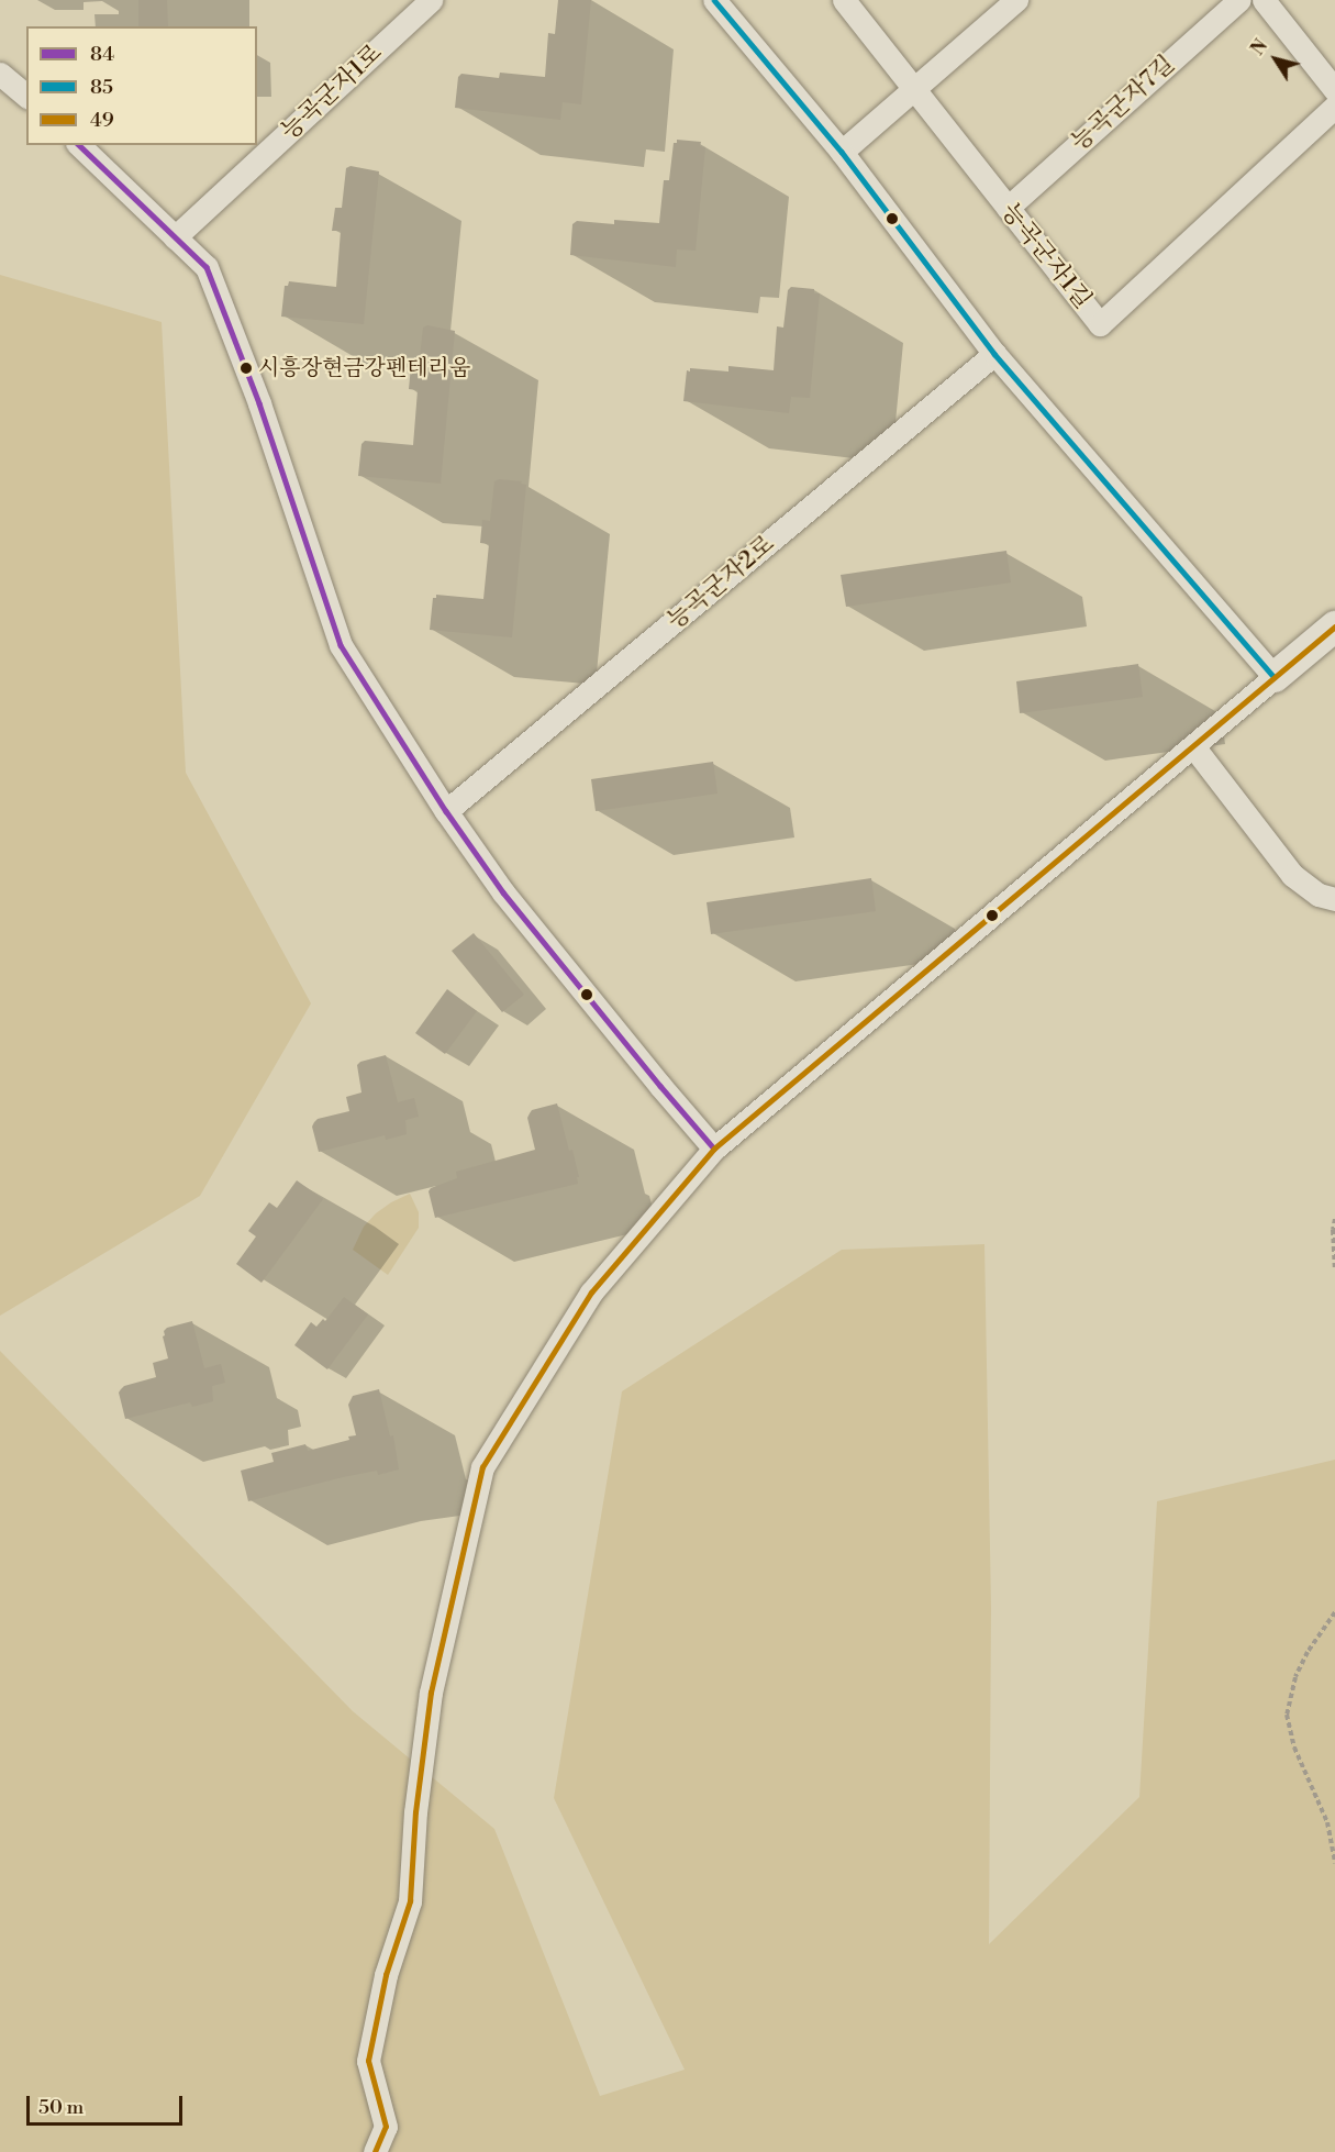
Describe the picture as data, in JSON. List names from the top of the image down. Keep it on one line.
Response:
{"streets":{"street":["능곡군자1로","능곡군자7길","능곡군자1길","능곡군자2로"]},"crossings":[["능곡군자7길","능곡군자1길"]],"places":["시흥장현금강펜테리움"],"lines":["transit line 85","transit line 84","transit line 49"],"legend":["84","85","49"],"scale_bar":"50 m","north":"top left"}
